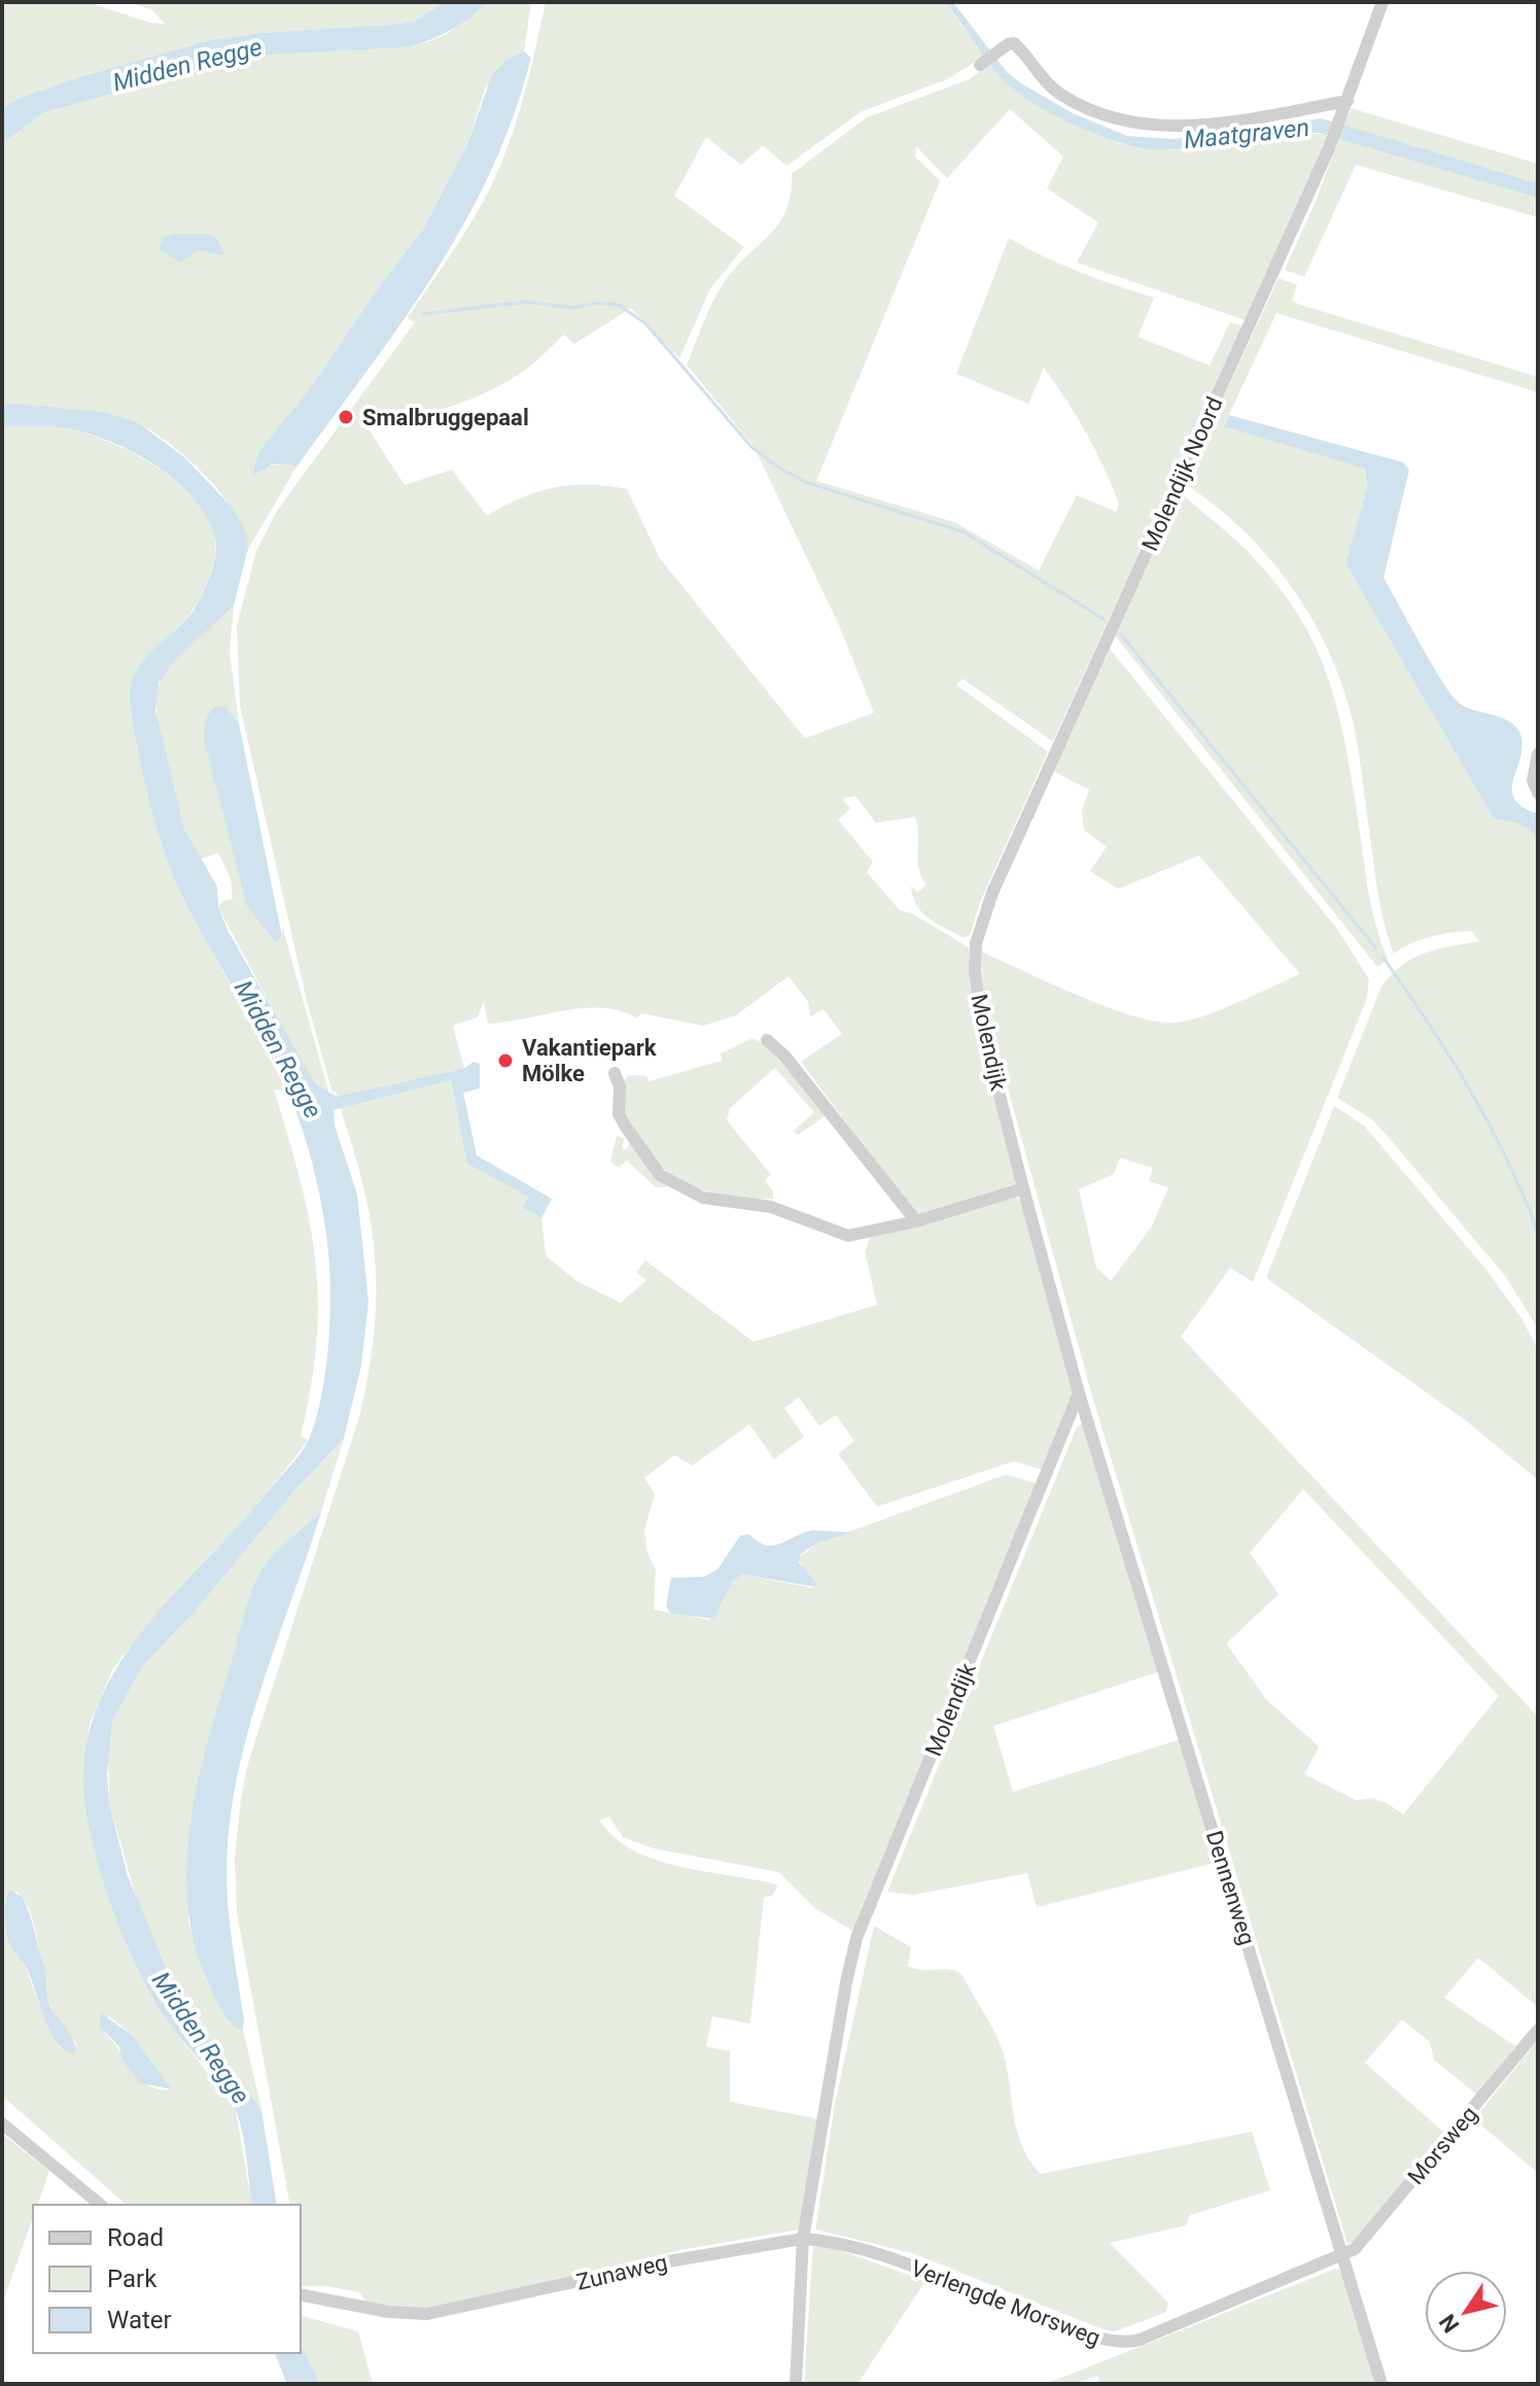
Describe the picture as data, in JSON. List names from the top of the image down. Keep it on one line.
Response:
{"streets":{"street":["Molendijk Noord","Molendijk","Dennenweg","Morsweg","Zunaweg","Verlengde Morsweg"]},"crossings":[["Molendijk Noord","Molendijk"],["Molendijk","Dennenweg"],["Molendijk","Zunaweg"],["Molendijk","Verlengde Morsweg"],["Dennenweg","Morsweg"],["Dennenweg","Verlengde Morsweg"],["Morsweg","Verlengde Morsweg"],["Zunaweg","Verlengde Morsweg"]],"water":["Midden Regge","Maatgraven"],"places":["Smalbruggepaal","Vakantiepark Mölke"],"legend":["Road","Park","Water"],"north":"bottom left"}
